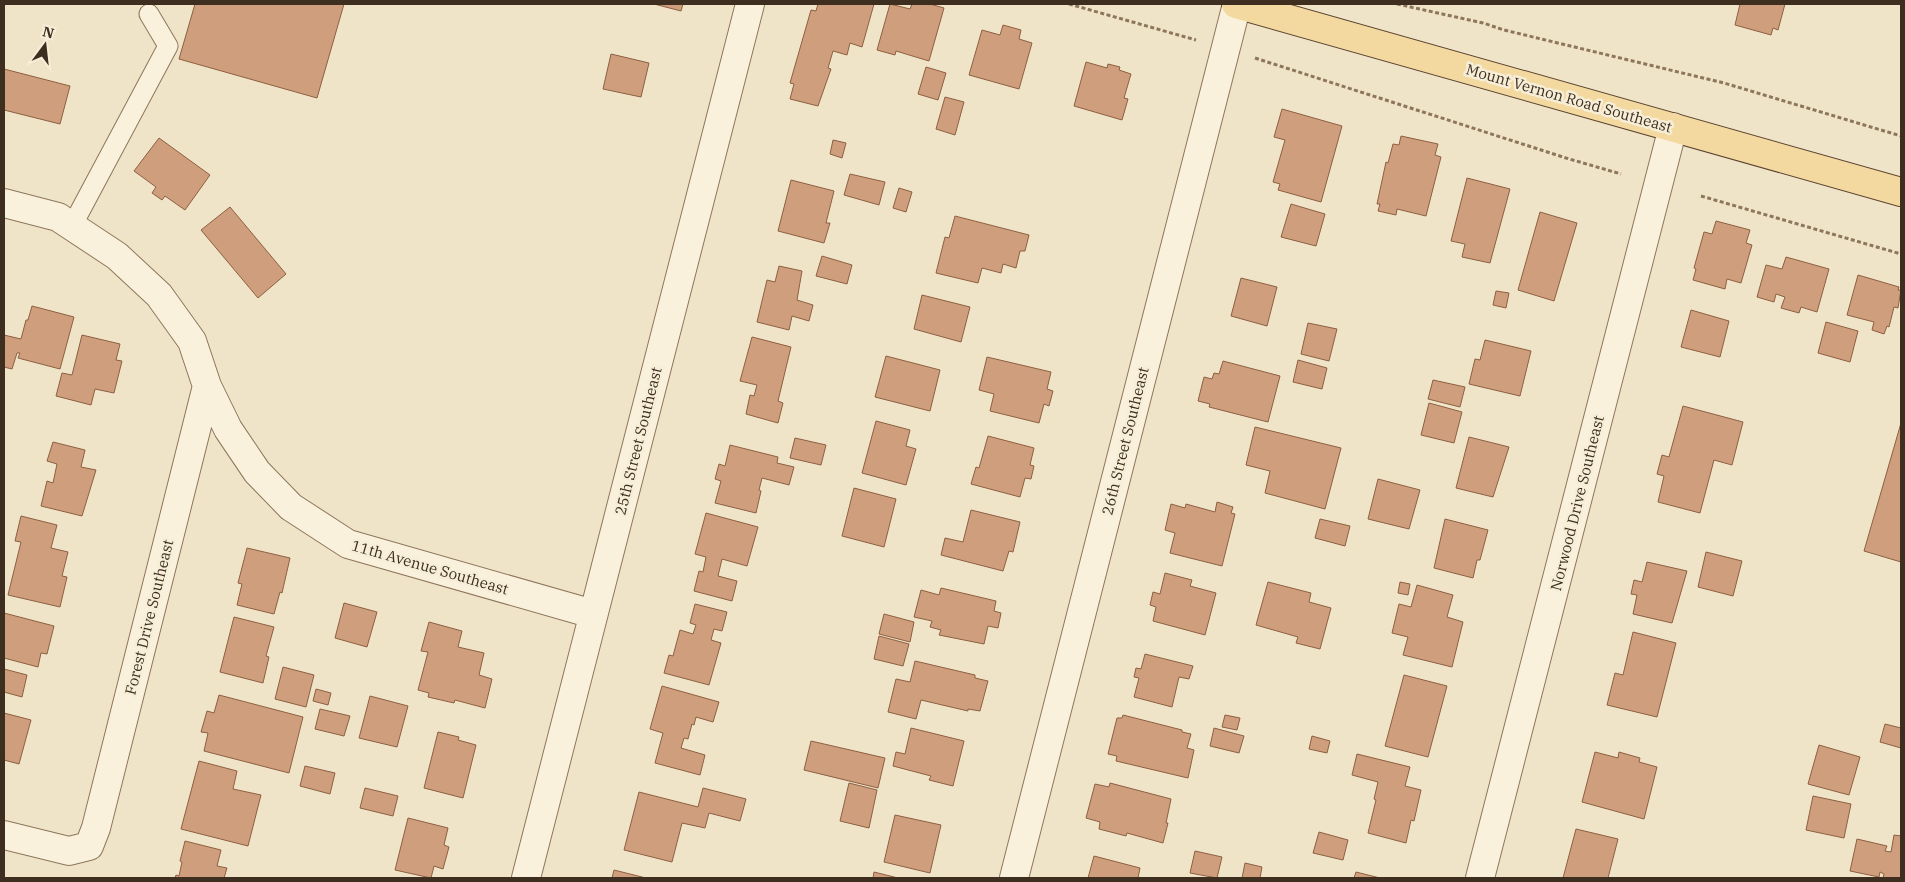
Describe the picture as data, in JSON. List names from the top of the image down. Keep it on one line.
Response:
{"streets":{"main road":["Mount Vernon Road Southeast"],"street":["25th Street Southeast","26th Street Southeast","Norwood Drive Southeast","11th Avenue Southeast","Forest Drive Southeast"]},"crossings":[["Mount Vernon Road Southeast","26th Street Southeast"],["Mount Vernon Road Southeast","Norwood Drive Southeast"],["25th Street Southeast","11th Avenue Southeast"],["11th Avenue Southeast","Forest Drive Southeast"]],"north":"top"}
